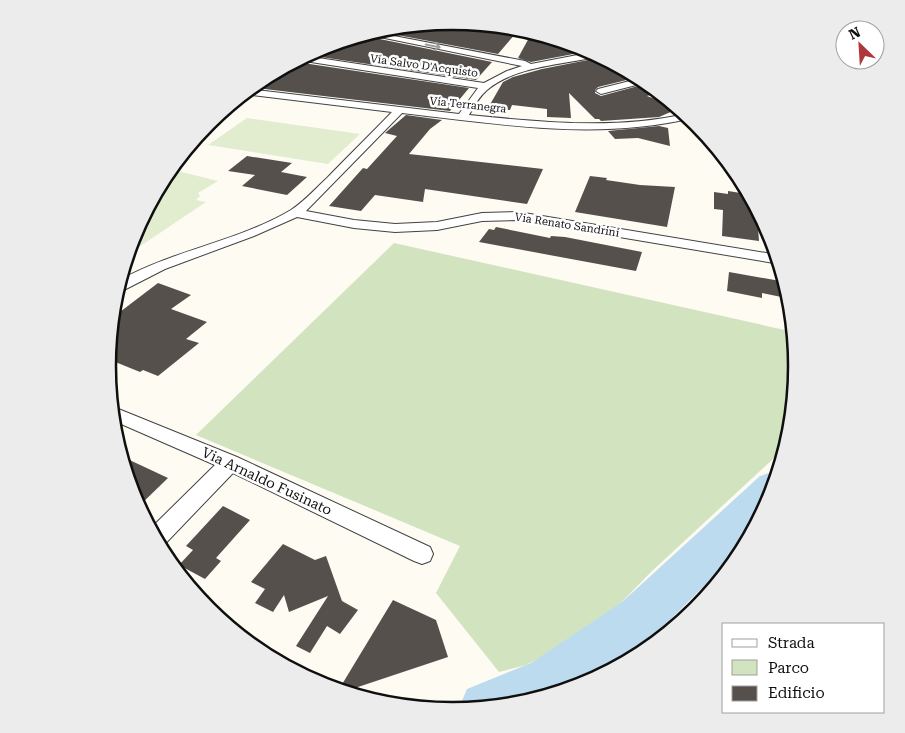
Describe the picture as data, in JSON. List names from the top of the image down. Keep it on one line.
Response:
{"streets":{"street":["Via Salvo D'Acquisto","Via Terranegra","Via Renato Sandrini","Via Arnaldo Fusinato"]},"legend":["Strada","Parco","Edificio"],"north":"top left"}
